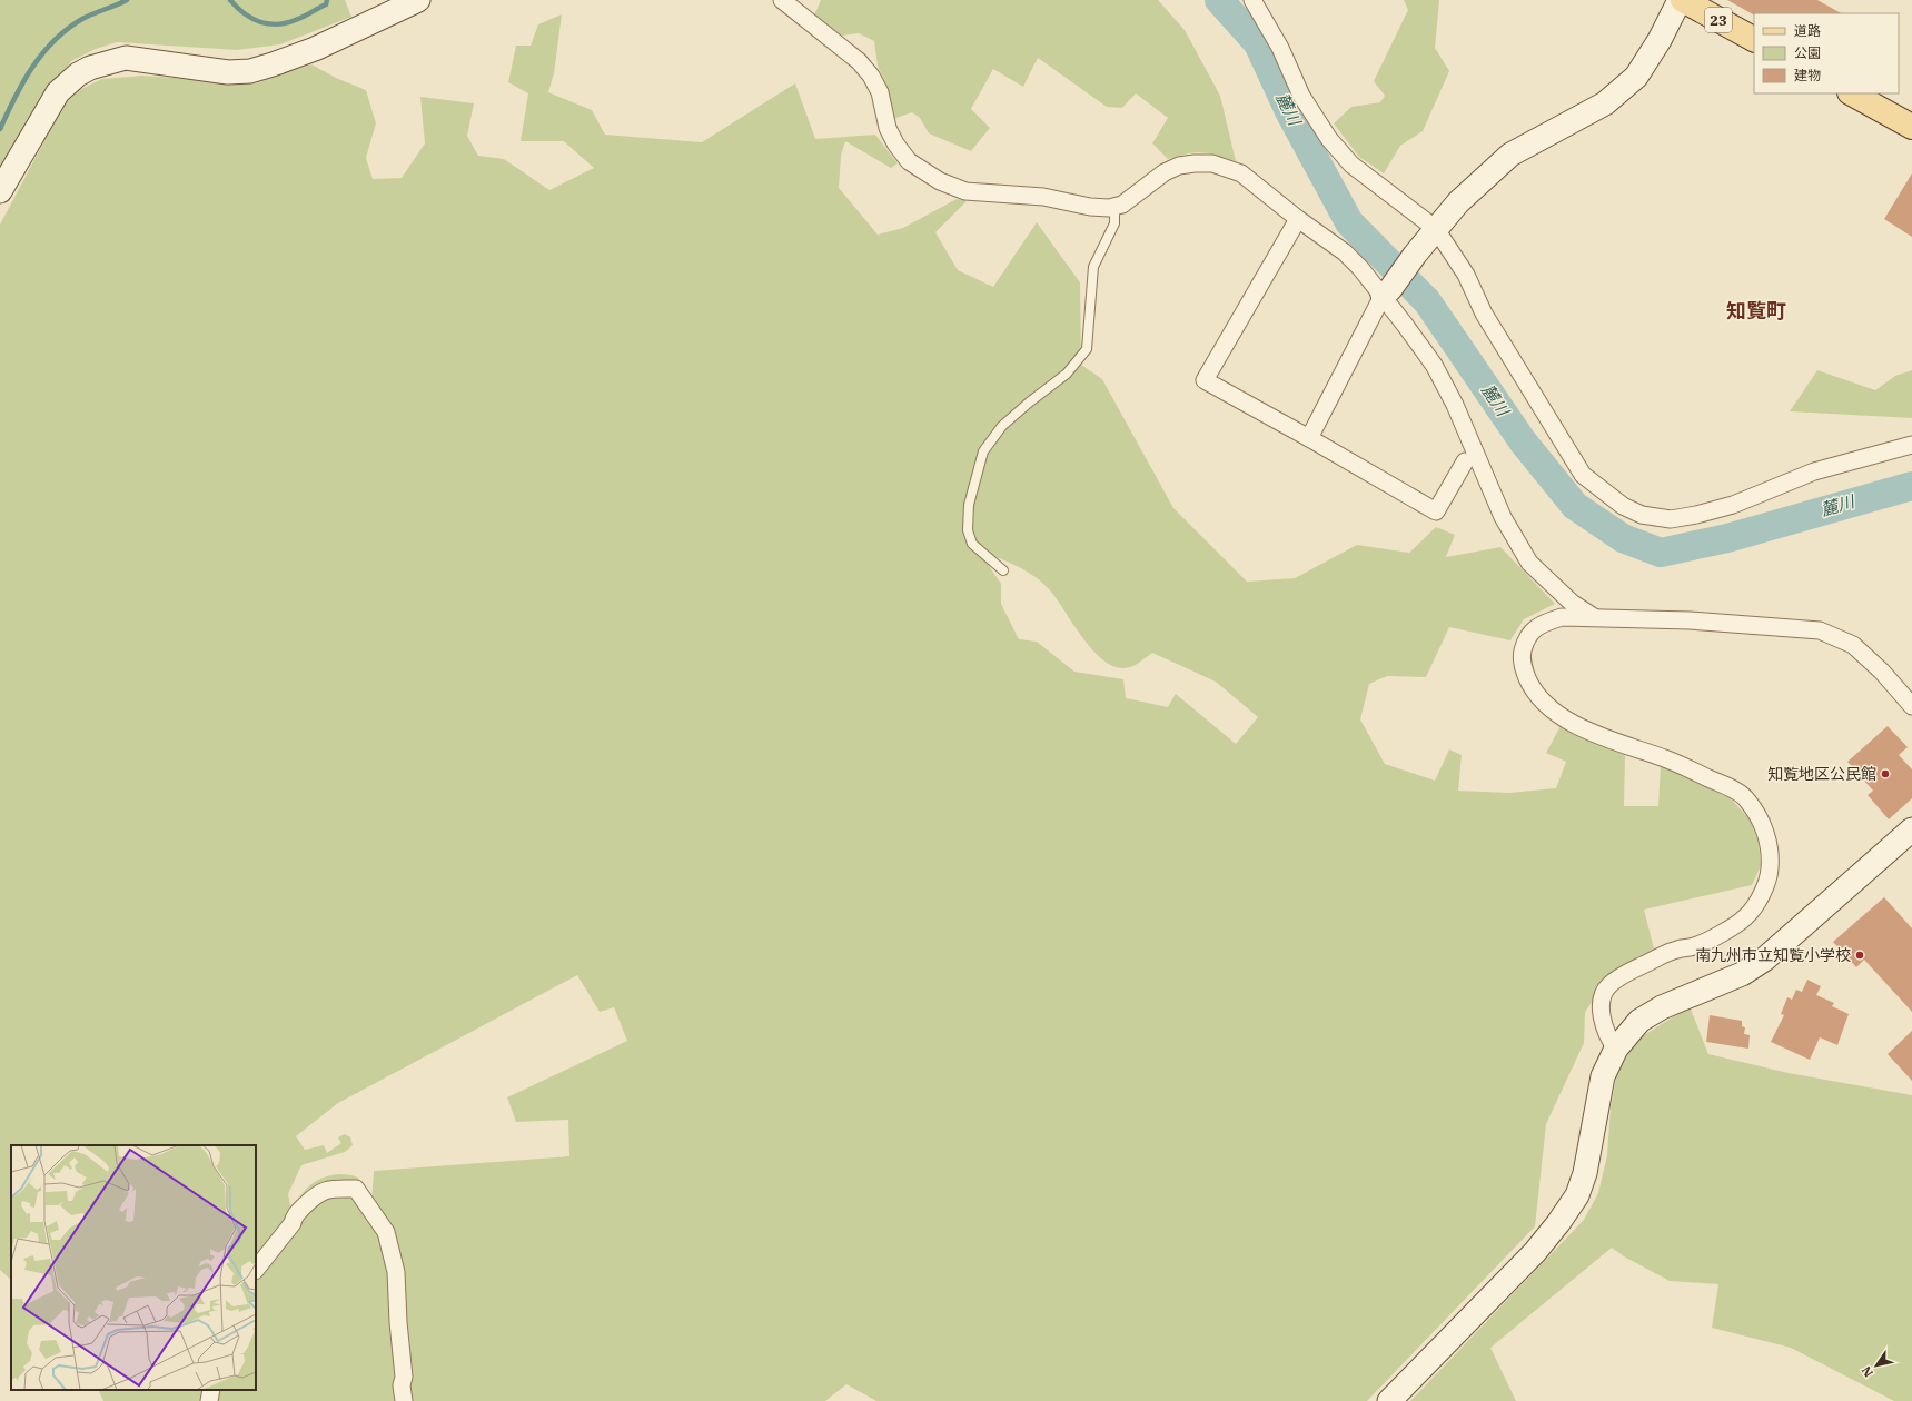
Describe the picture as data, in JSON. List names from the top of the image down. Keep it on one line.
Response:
{"streets":{"main road":["23"]},"districts":["知覧町"],"water":["麓川"],"places":["知覧地区公民館","南九州市立知覧小学校"],"legend":["道路","公園","建物"],"north":"bottom left"}
